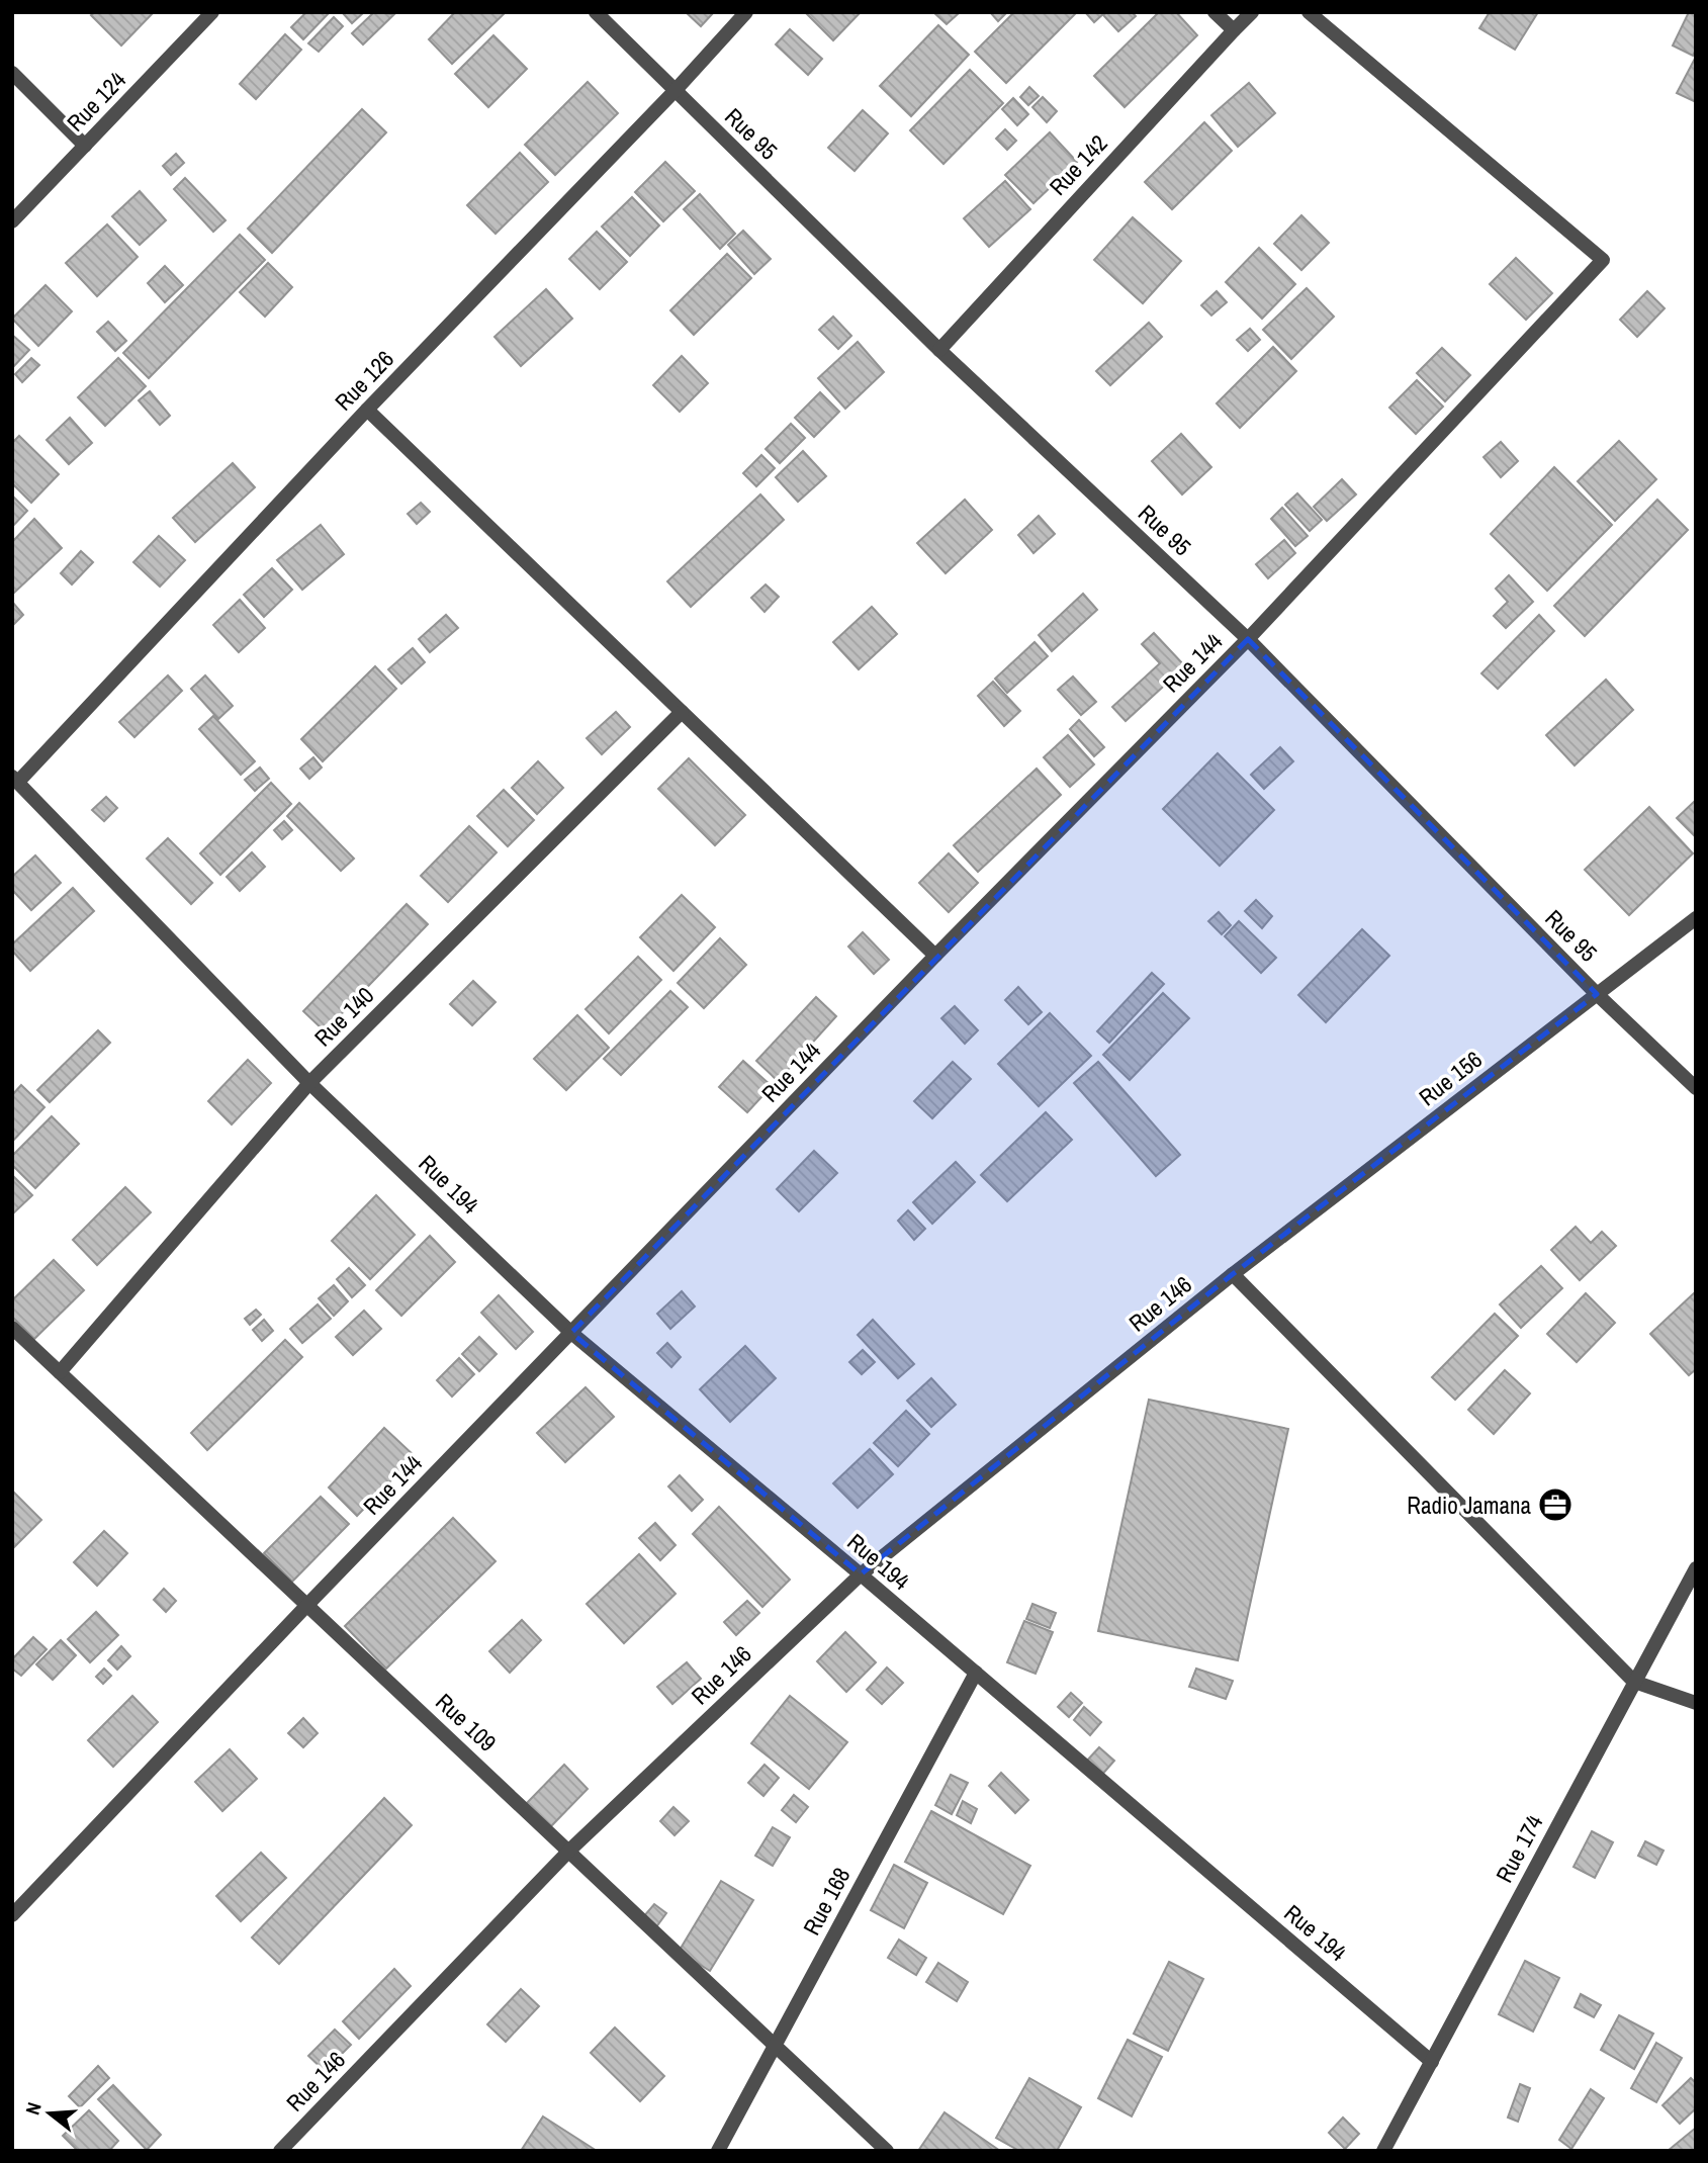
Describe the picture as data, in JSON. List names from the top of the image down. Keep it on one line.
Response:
{"streets":{"street":["Rue 124","Rue 95","Rue 142","Rue 126","Rue 144","Rue 140","Rue 156","Rue 194","Rue 146","Rue 109","Rue 174","Rue 168"]},"crossings":[["Rue 95","Rue 142"],["Rue 95","Rue 126"],["Rue 95","Rue 144"],["Rue 95","Rue 156"],["Rue 126","Rue 194"],["Rue 144","Rue 194"],["Rue 144","Rue 109"],["Rue 140","Rue 194"],["Rue 140","Rue 109"],["Rue 156","Rue 146"],["Rue 194","Rue 146"],["Rue 194","Rue 174"],["Rue 194","Rue 168"],["Rue 146","Rue 109"],["Rue 109","Rue 168"]],"places":{"office":["Radio Jamana"]},"north":"left"}
